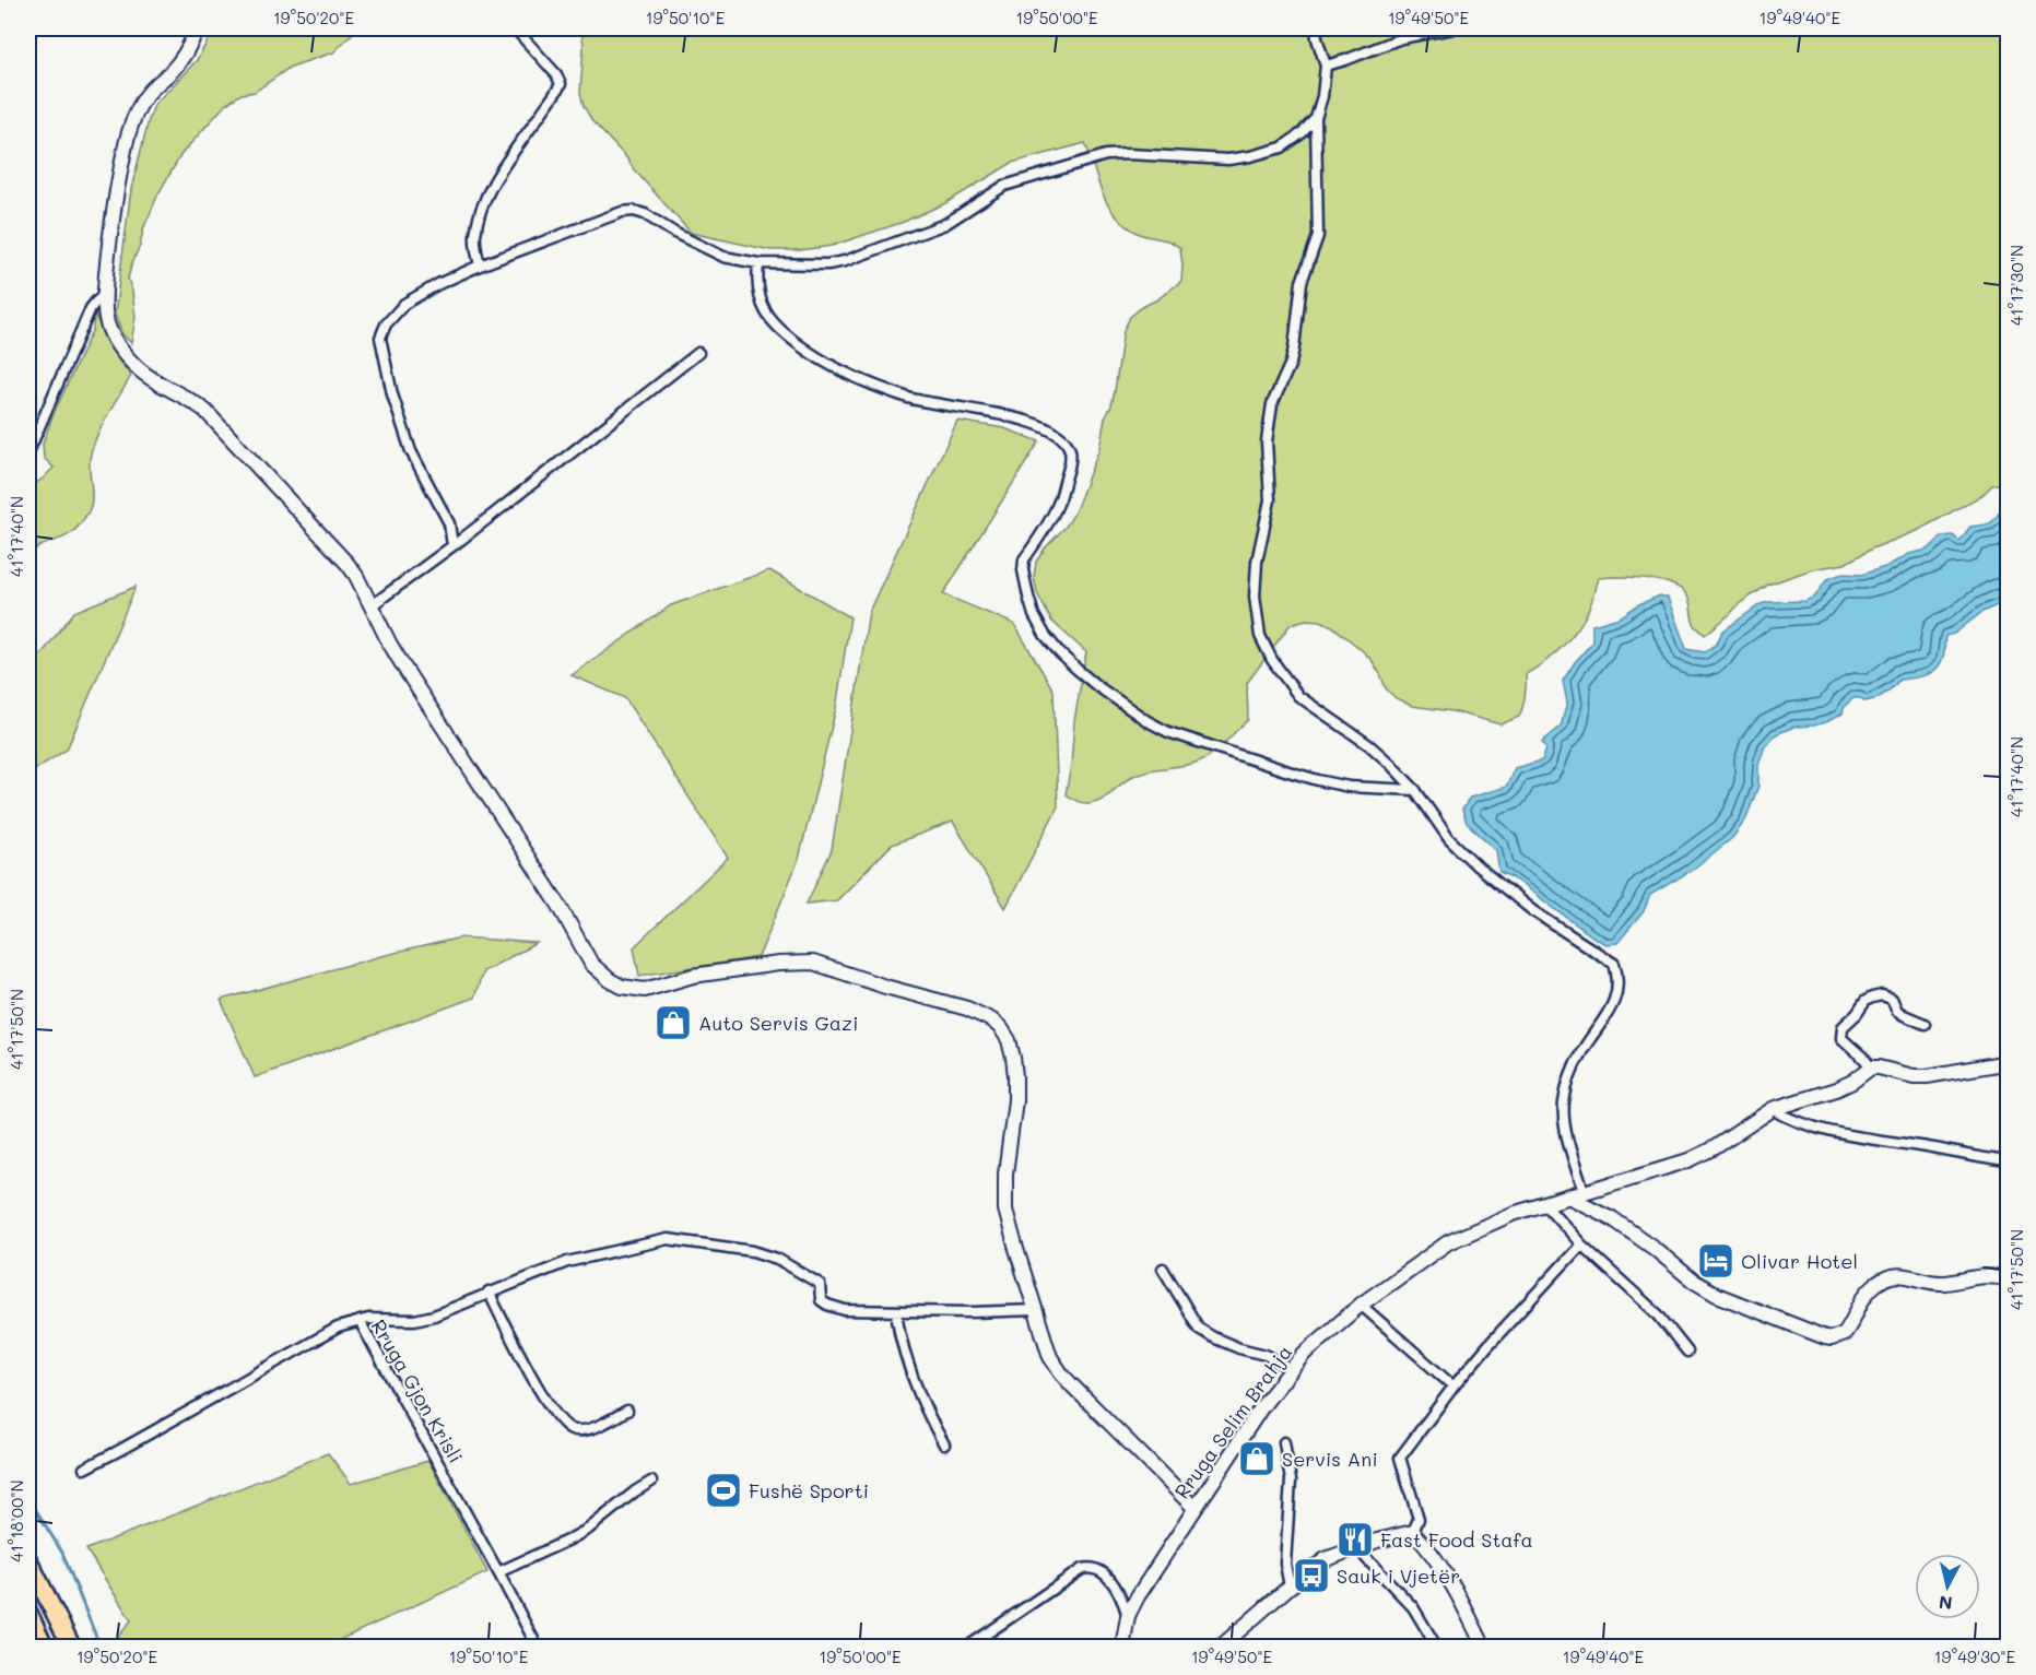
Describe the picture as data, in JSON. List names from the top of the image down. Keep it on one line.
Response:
{"streets":{"street":["Rruga Gjon Krisli","Rruga Selim Brahja"]},"places":{"shop":["Auto Servis Gazi","Servis Ani"],"hotel":["Olivar Hotel"],"sports":["Fushë Sporti"],"restaurant":["Fast Food Stafa"],"bus stop":["Sauk i Vjetër"]},"north":"bottom","coordinates":["19°50'20\"E","19°50'10\"E","19°50'00\"E","19°49'50\"E","19°49'40\"E","41°17'30\"N","41°17'40\"N","41°17'50\"N","41°18'00\"N","19°49'30\"E"]}
